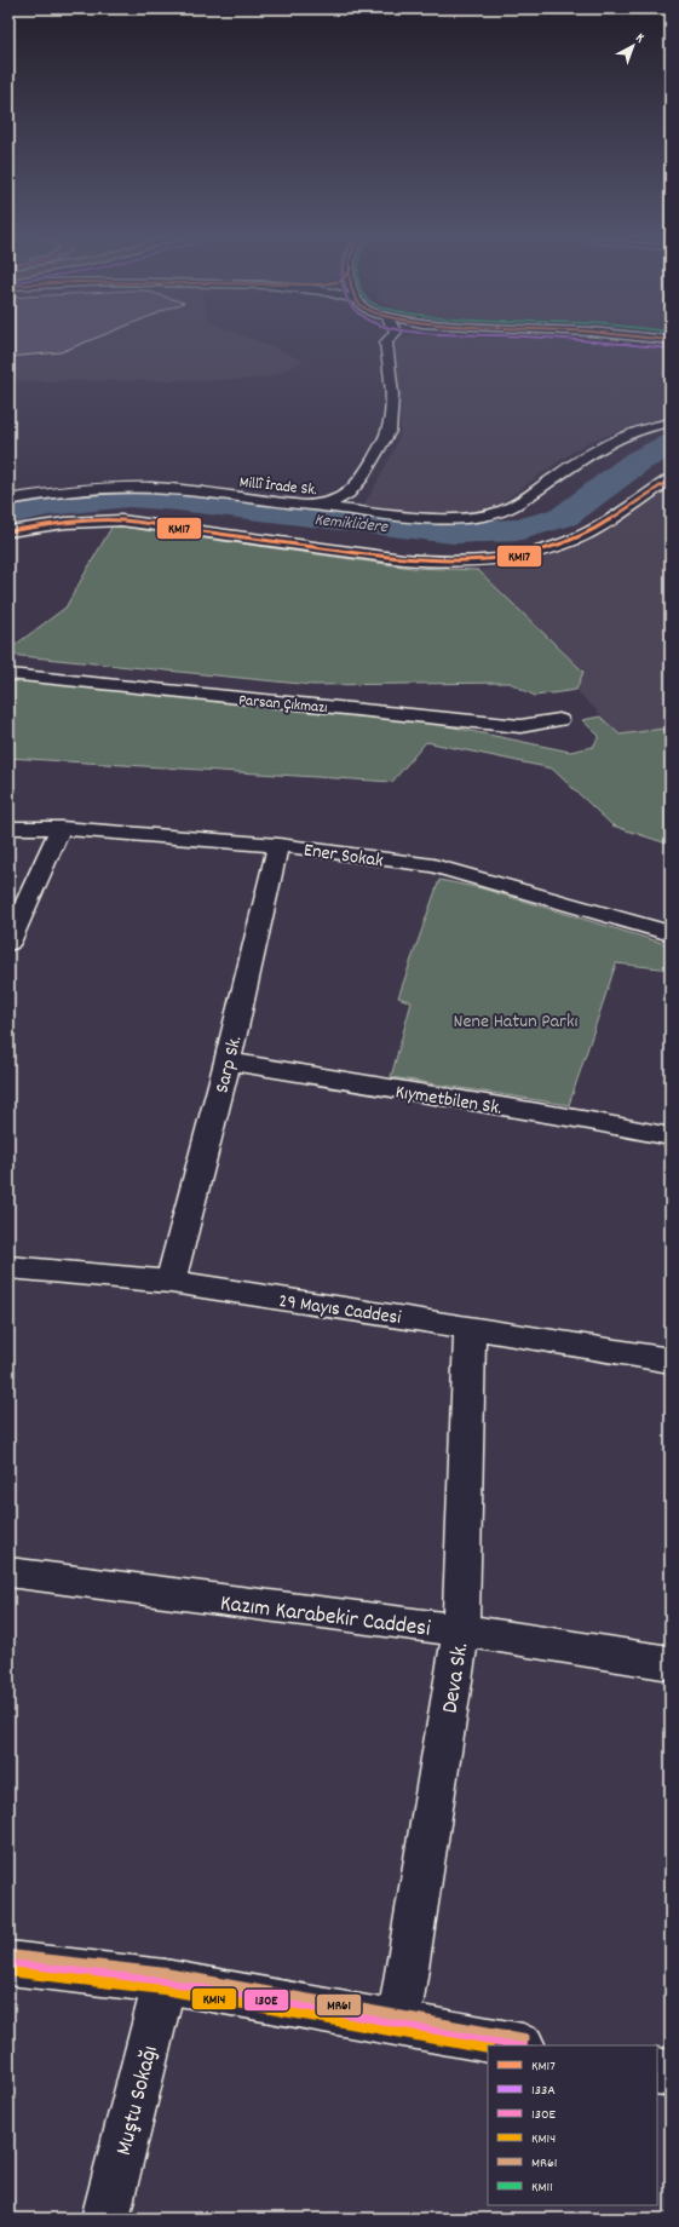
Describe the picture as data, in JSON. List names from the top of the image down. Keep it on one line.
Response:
{"streets":{"street":["Millî İrade Sk.","Parsan Çıkmazı","Ener Sokak","Sarp Sk.","Kıymetbilen Sk.","29 Mayıs Caddesi","Kazım Karabekir Caddesi","Deva Sk.","Muştu Sokağı"]},"crossings":[["Ener Sokak","Sarp Sk."],["Sarp Sk.","Kıymetbilen Sk."],["Sarp Sk.","29 Mayıs Caddesi"],["29 Mayıs Caddesi","Deva Sk."],["Kazım Karabekir Caddesi","Deva Sk."]],"water":["Kemiklidere"],"parks":["Nene Hatun Parkı"],"lines":["transit line KM17","transit line 133A","transit line MR61","transit line 130E","transit line KM14"],"legend":["KM17","133A","130E","KM14","MR61","KM11"],"north":"top right"}
